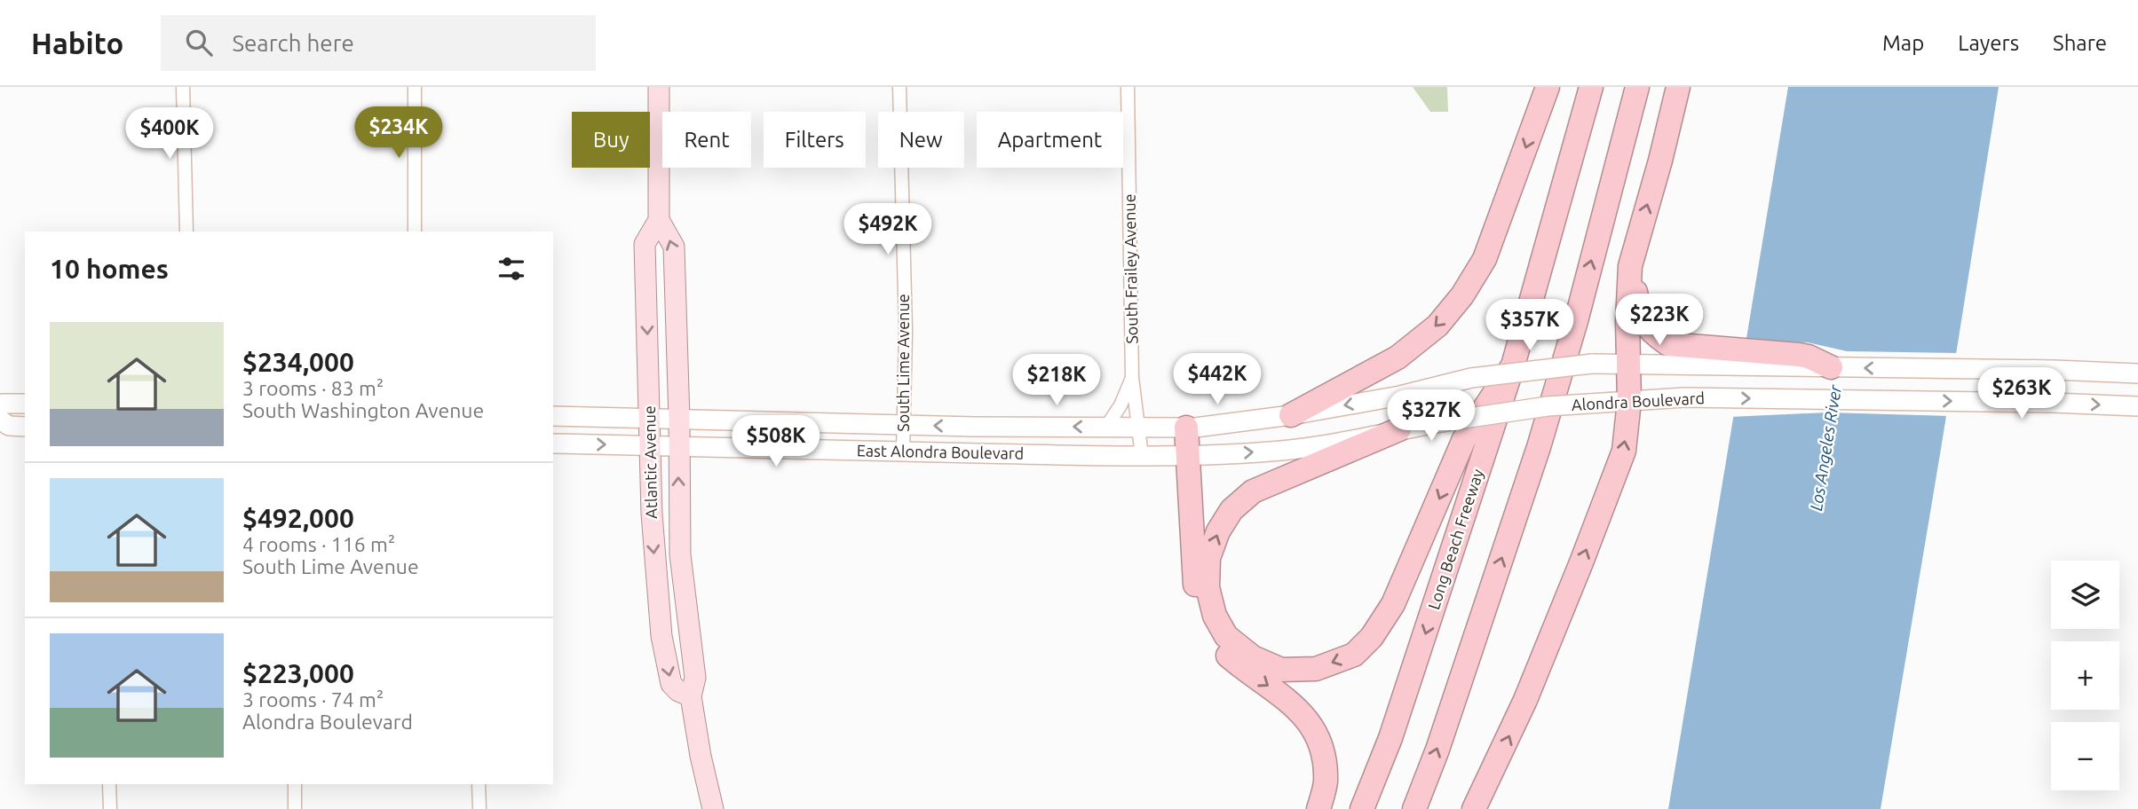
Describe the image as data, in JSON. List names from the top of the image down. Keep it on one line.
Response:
{"streets":{"highway":["Long Beach Freeway"],"main road":["Alondra Boulevard","East Alondra Boulevard","Atlantic Avenue"],"street":["South Frailey Avenue","South Lime Avenue"]},"crossings":[["South Frailey Avenue","Alondra Boulevard"],["South Frailey Avenue","East Alondra Boulevard"],["South Lime Avenue","East Alondra Boulevard"],["Alondra Boulevard","East Alondra Boulevard"],["East Alondra Boulevard","Atlantic Avenue"]],"water":["Los Angeles River"],"page":{"header":"Habito","search":"Search here","nav":["Map","Layers","Share"],"price":["$234K","$400K","$492K","$223K","$357K","$442K","$218K","$263K","$327K","$508K"],"chip":["Buy","Rent","Filters","New","Apartment"],"heading":"10 homes","list":[{"name":"$234,000","note":"3 rooms · 83 m² · South Washington Avenue"},{"name":"$492,000","note":"4 rooms · 116 m² · South Lime Avenue"},{"name":"$223,000","note":"3 rooms · 74 m² · Alondra Boulevard"}],"map_buttons":["+","−"]}}
